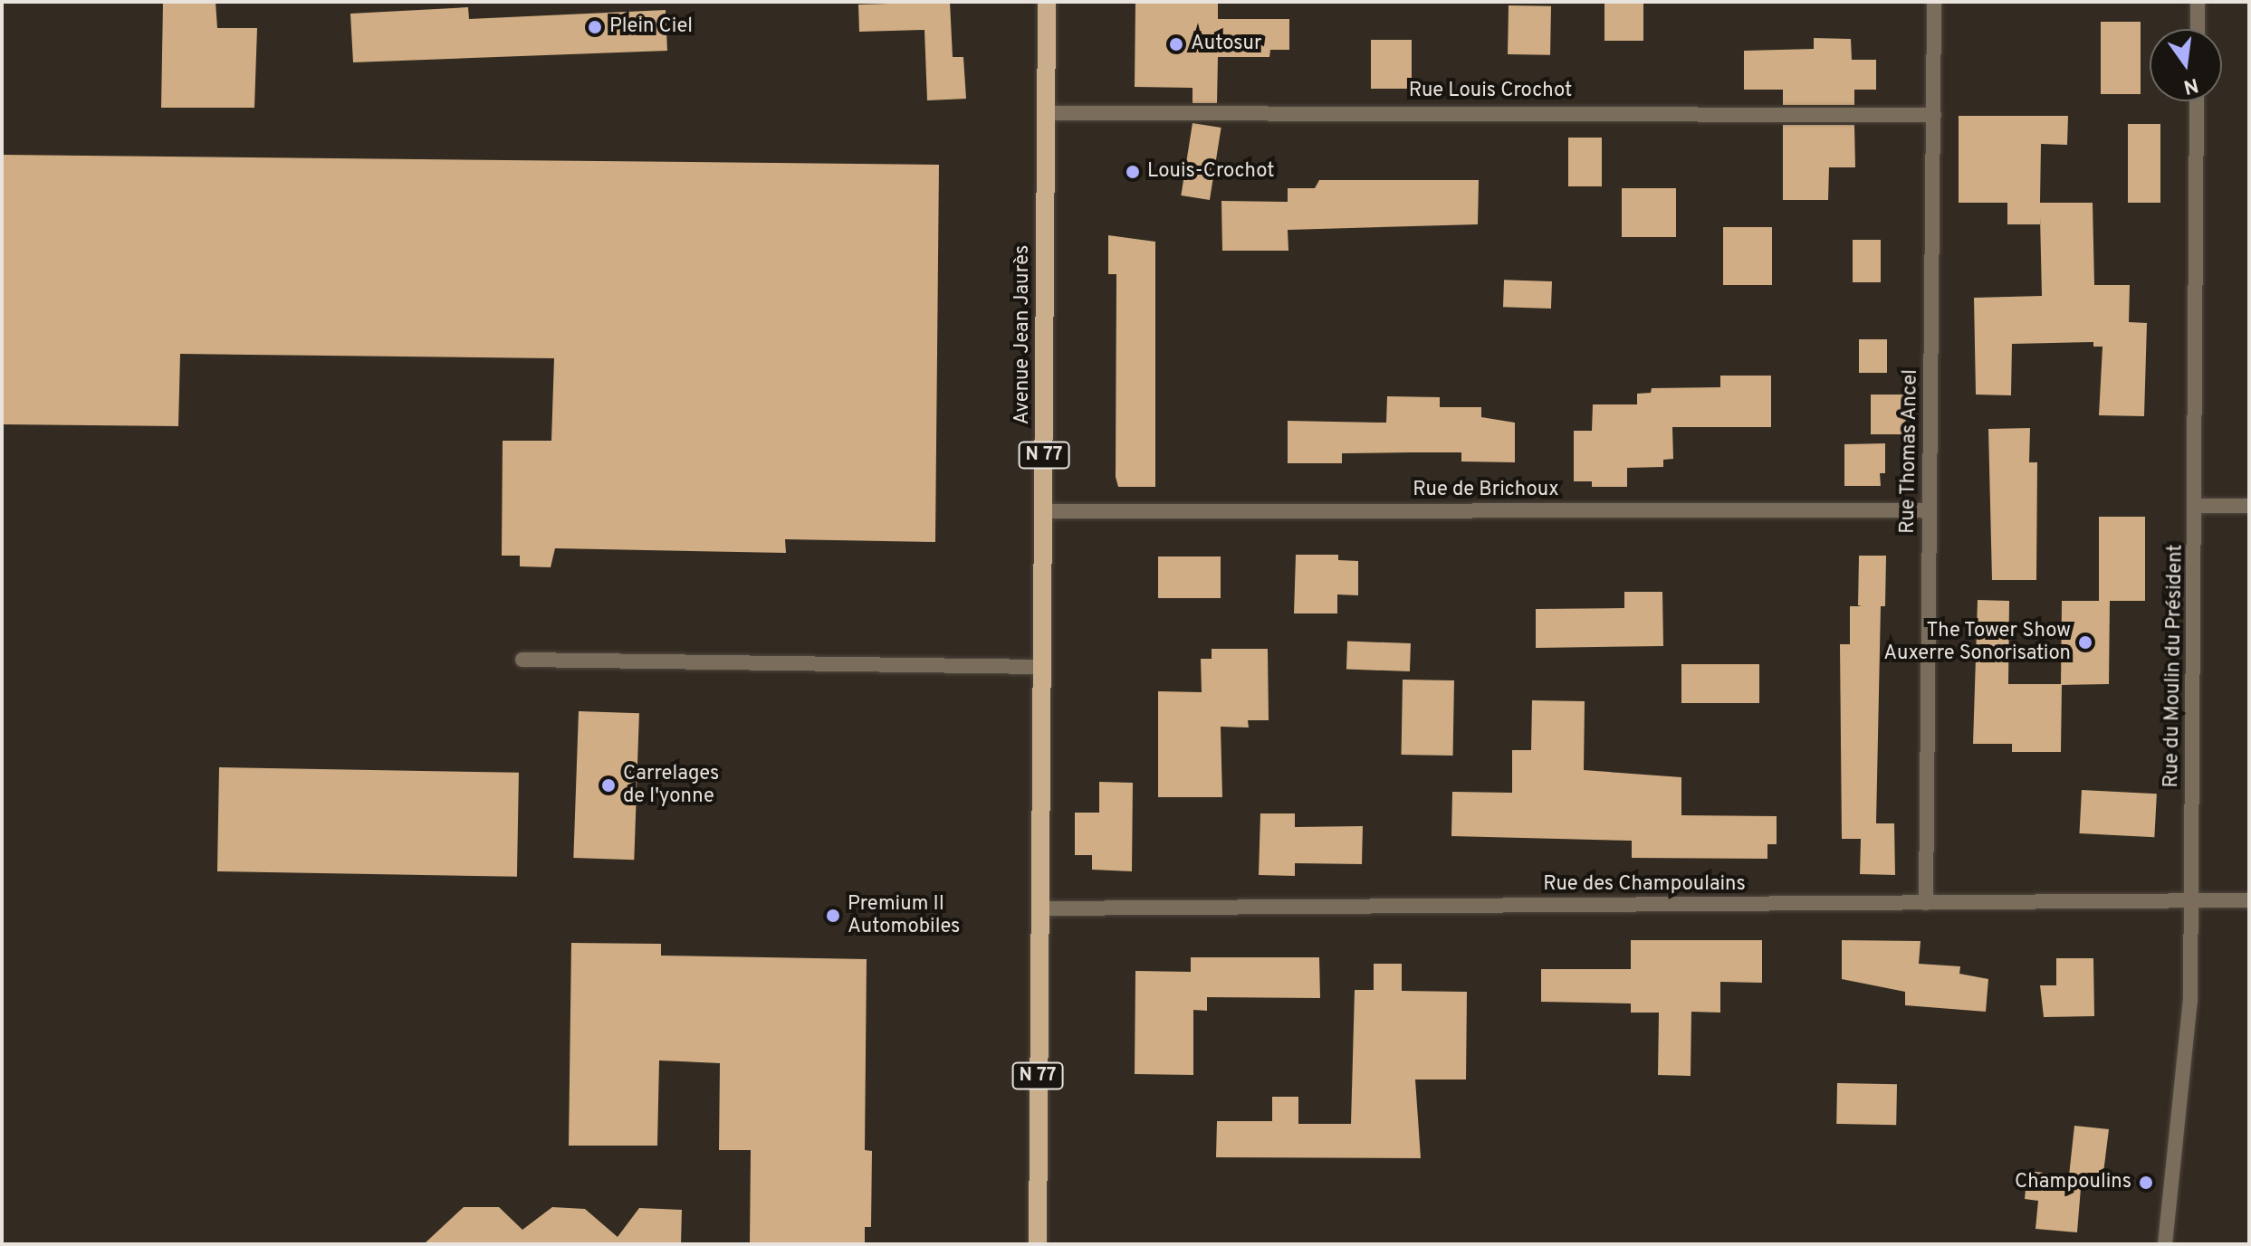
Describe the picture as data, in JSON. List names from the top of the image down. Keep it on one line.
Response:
{"streets":{"main road":["Avenue Jean Jaurès","N 77"],"street":["Rue Louis Crochot","Rue Thomas Ancel","Rue de Brichoux","Rue du Moulin du Président","Rue des Champoulains"]},"crossings":[["Rue Louis Crochot","Avenue Jean Jaurès"],["Rue Louis Crochot","Rue Thomas Ancel"],["Avenue Jean Jaurès","N 77"],["Avenue Jean Jaurès","Rue de Brichoux"],["Avenue Jean Jaurès","Rue des Champoulains"],["Rue Thomas Ancel","Rue de Brichoux"],["Rue Thomas Ancel","Rue des Champoulains"],["N 77","Rue des Champoulains"],["Rue du Moulin du Président","Rue des Champoulains"]],"places":["Plein Ciel","Autosur","Louis-Crochot","The Tower Show Auxerre Sonorisation","Carrelages de l'yonne","Premium II Automobiles","Champoulins"],"north":"bottom"}
